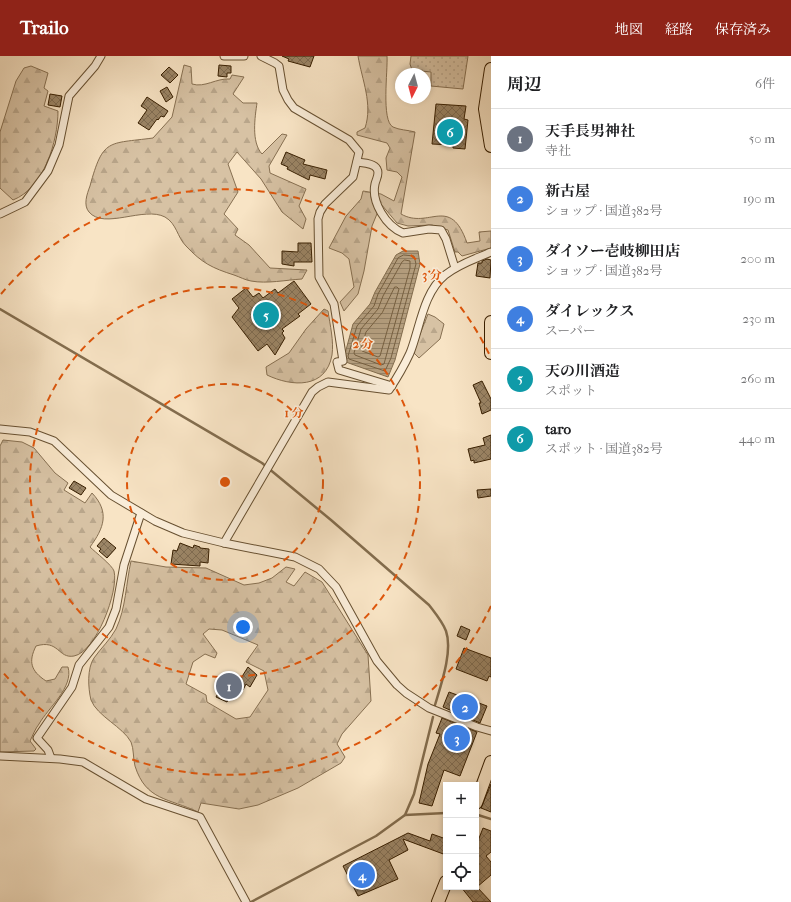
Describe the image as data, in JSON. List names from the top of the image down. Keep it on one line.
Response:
{"north":"bottom","page":{"header":"Trailo","nav":["地図","経路","保存済み"],"heading":["周辺","6件"],"list":[{"mark":"1","name":"天手長男神社","note":"寺社","value":"50 m"},{"mark":"2","name":"新古屋","note":"ショップ · 国道382号","value":"190 m"},{"mark":"3","name":"ダイソー壱岐柳田店","note":"ショップ · 国道382号","value":"200 m"},{"mark":"4","name":"ダイレックス","note":"スーパー","value":"230 m"},{"mark":"5","name":"天の川酒造","note":"スポット","value":"260 m"},{"mark":"6","name":"taro","note":"スポット · 国道382号","value":"440 m"}],"pins":["6","5","1","2","3","4"],"map_buttons":["+","−"]},"rings":["3 分","2 分","1 分"]}
